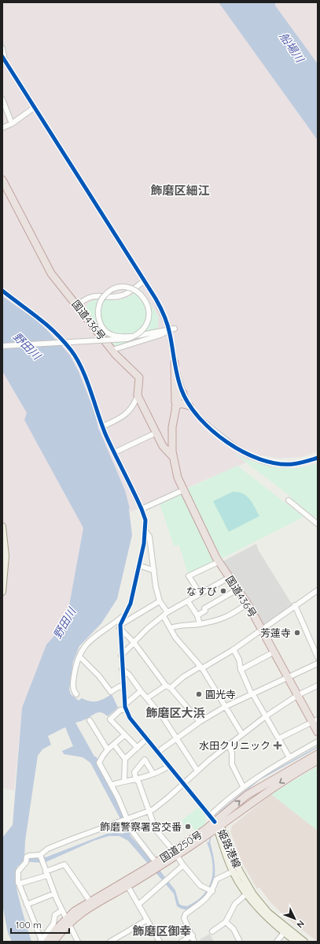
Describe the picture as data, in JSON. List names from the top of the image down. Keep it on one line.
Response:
{"streets":{"highway":["国道436号","国道250号"],"main road":["姫路港線"]},"crossings":[["国道250号","姫路港線"]],"districts":["飾磨区細江","飾磨区大浜","飾磨区御幸"],"water":["船場川","野田川"],"places":{"other":["なすび","芳蓮寺","圓光寺","飾磨警察署宮交番"],"health":["水田クリニック"]},"scale_bar":"100 m","north":"bottom right"}
